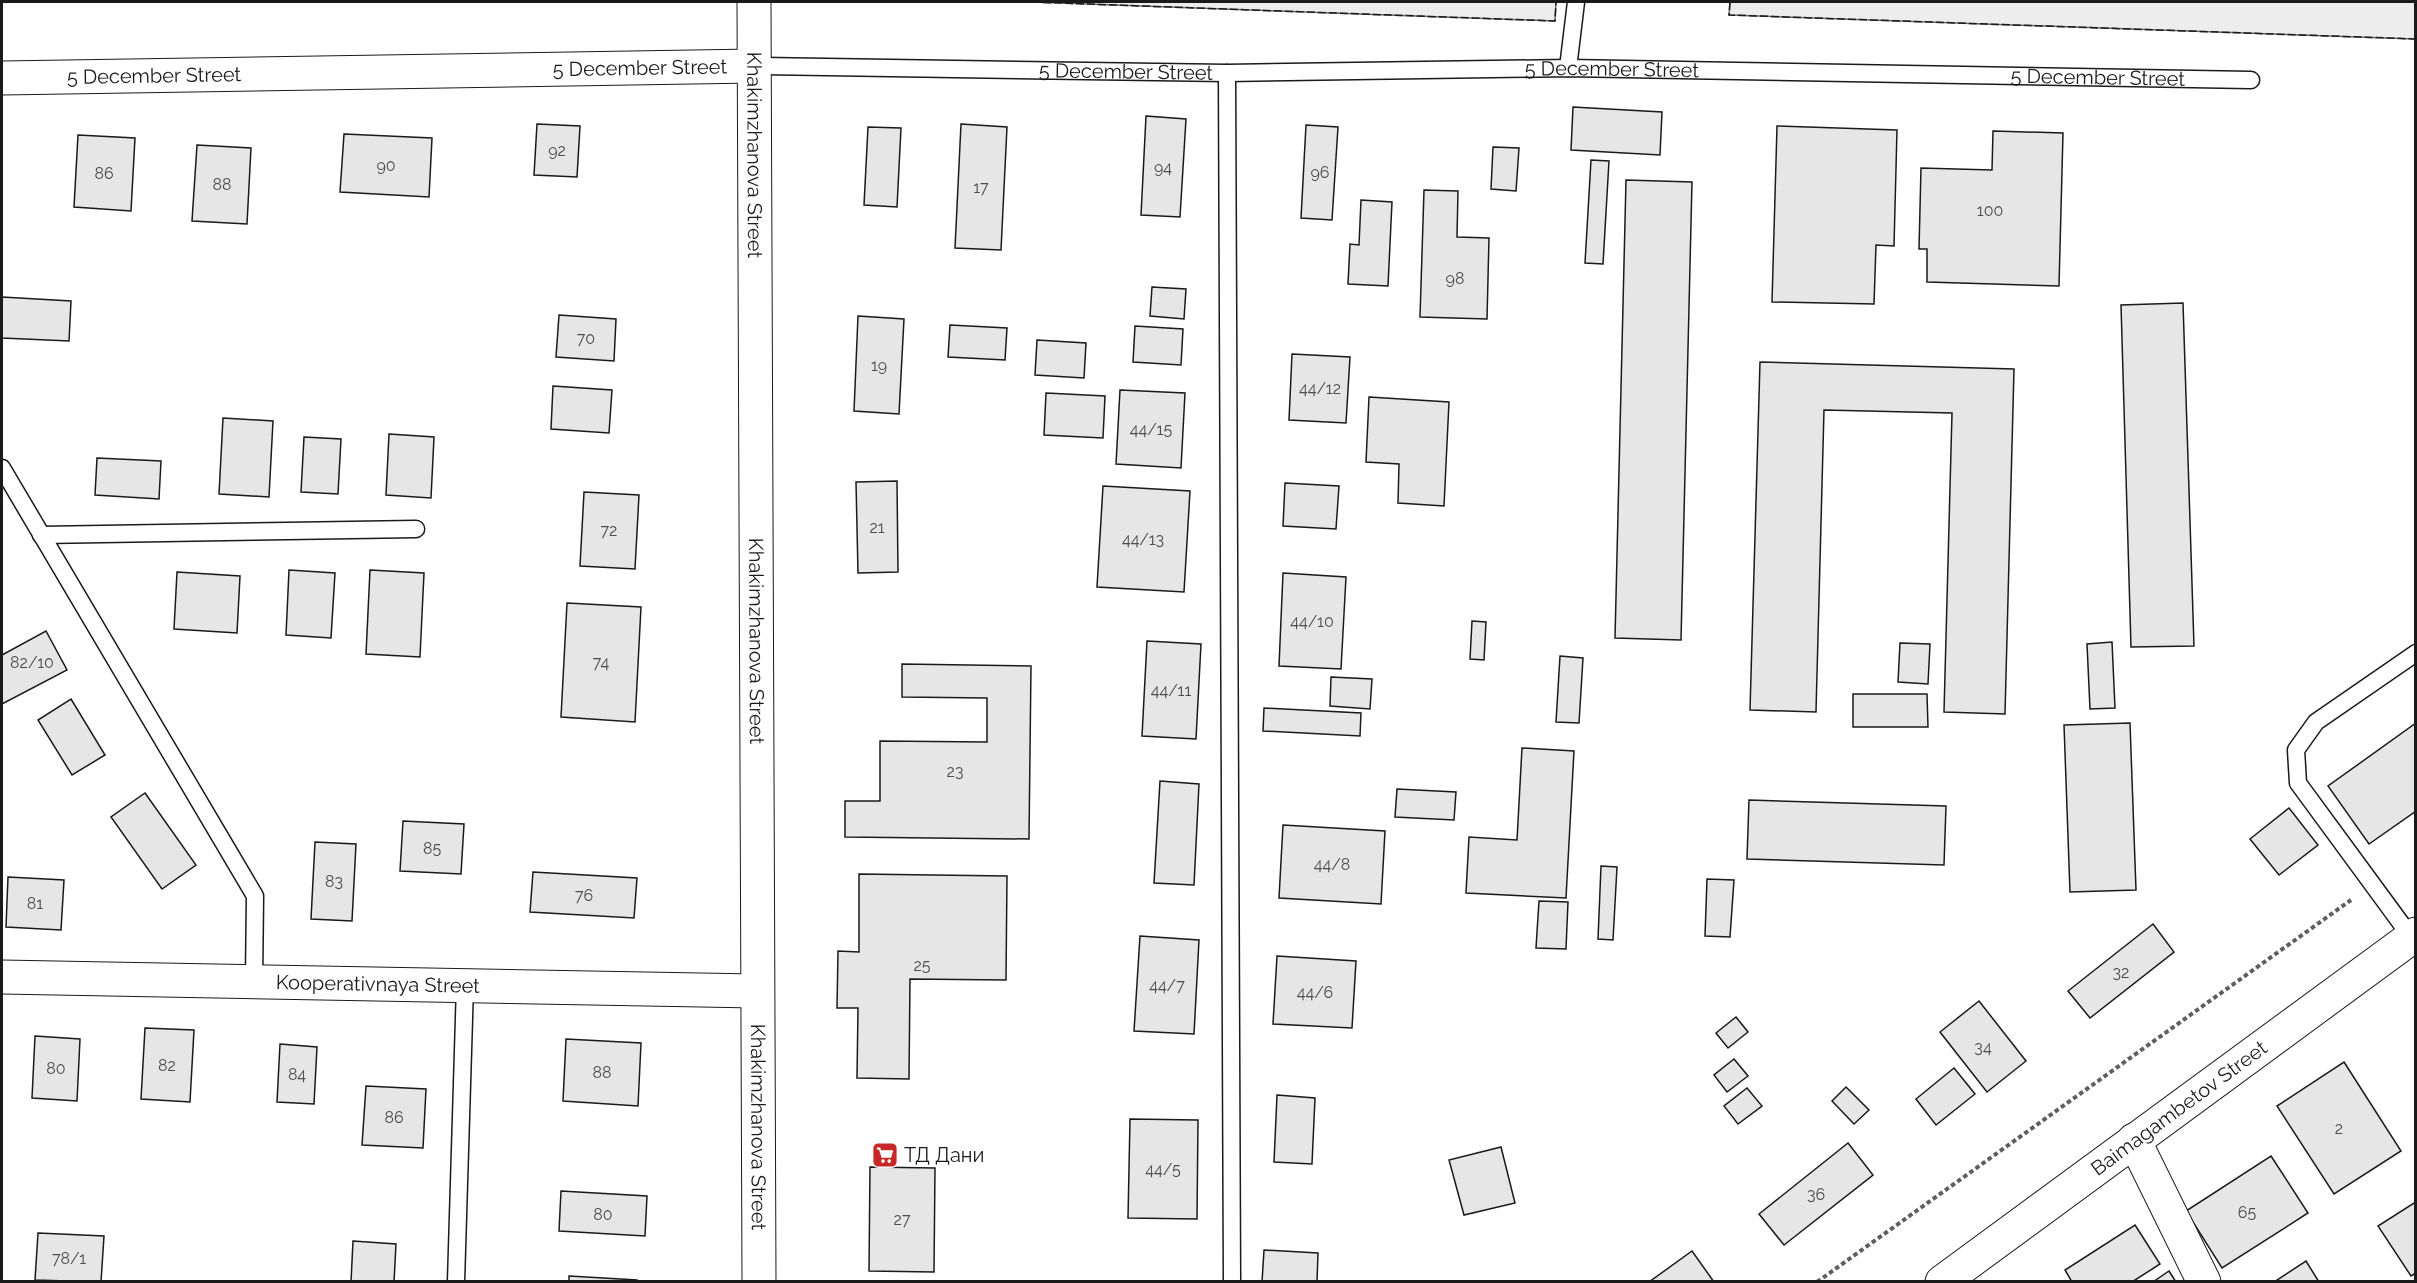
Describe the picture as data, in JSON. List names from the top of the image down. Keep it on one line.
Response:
{"streets":{"street":["5 December Street","Khakimzhanova Street","Kooperativnaya Street","Baimagambetov Street"]},"crossings":[["5 December Street","Khakimzhanova Street"],["Khakimzhanova Street","Kooperativnaya Street"]],"places":{"supermarket":["ТД Дани"]},"house_numbers":["92","90","94","96","86","88","17","100","98","70","19","44/12","44/15","21","72","44/13","44/10","82/10","74","44/11","23","85","44/8","83","76","81","25","32","44/7","44/6","34","82","80","88","84","86","2","44/5","36","65","80","27","78/1"]}
